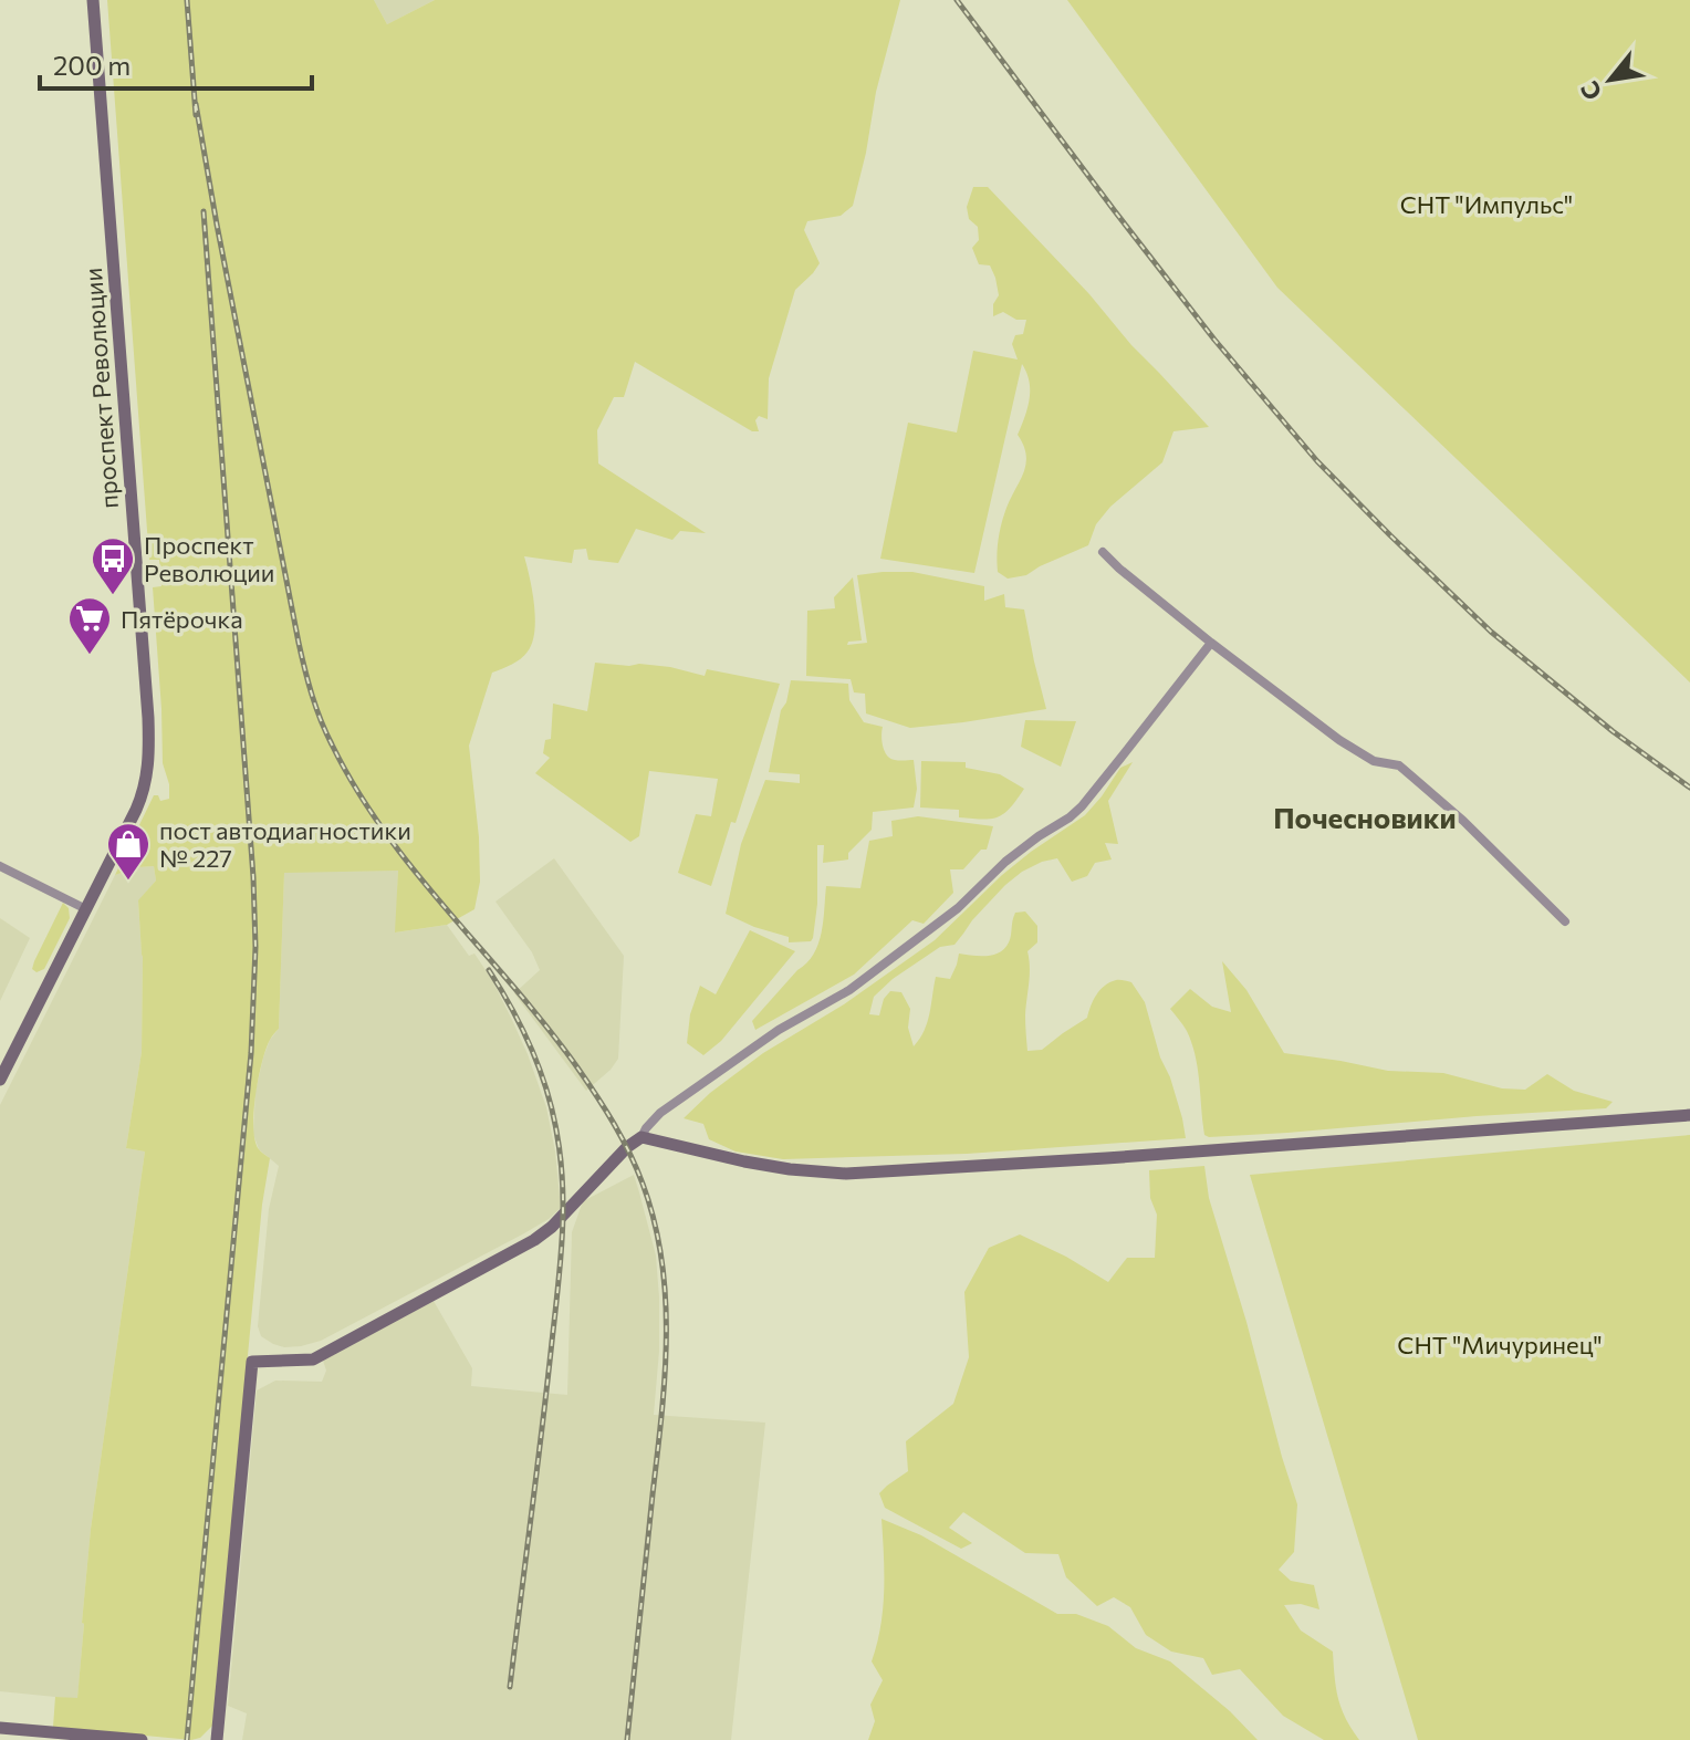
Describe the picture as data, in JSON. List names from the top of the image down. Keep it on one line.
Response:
{"streets":{"street":["проспект Революции"]},"districts":["Почесновики"],"parks":["СНТ \"Импульс\"","СНТ \"Мичуринец\""],"places":{"bus stop":["Проспект Революции"],"supermarket":["Пятёрочка"],"shop":["пост автодиагностики № 227"]},"scale_bar":"200 m","north":"bottom left"}
